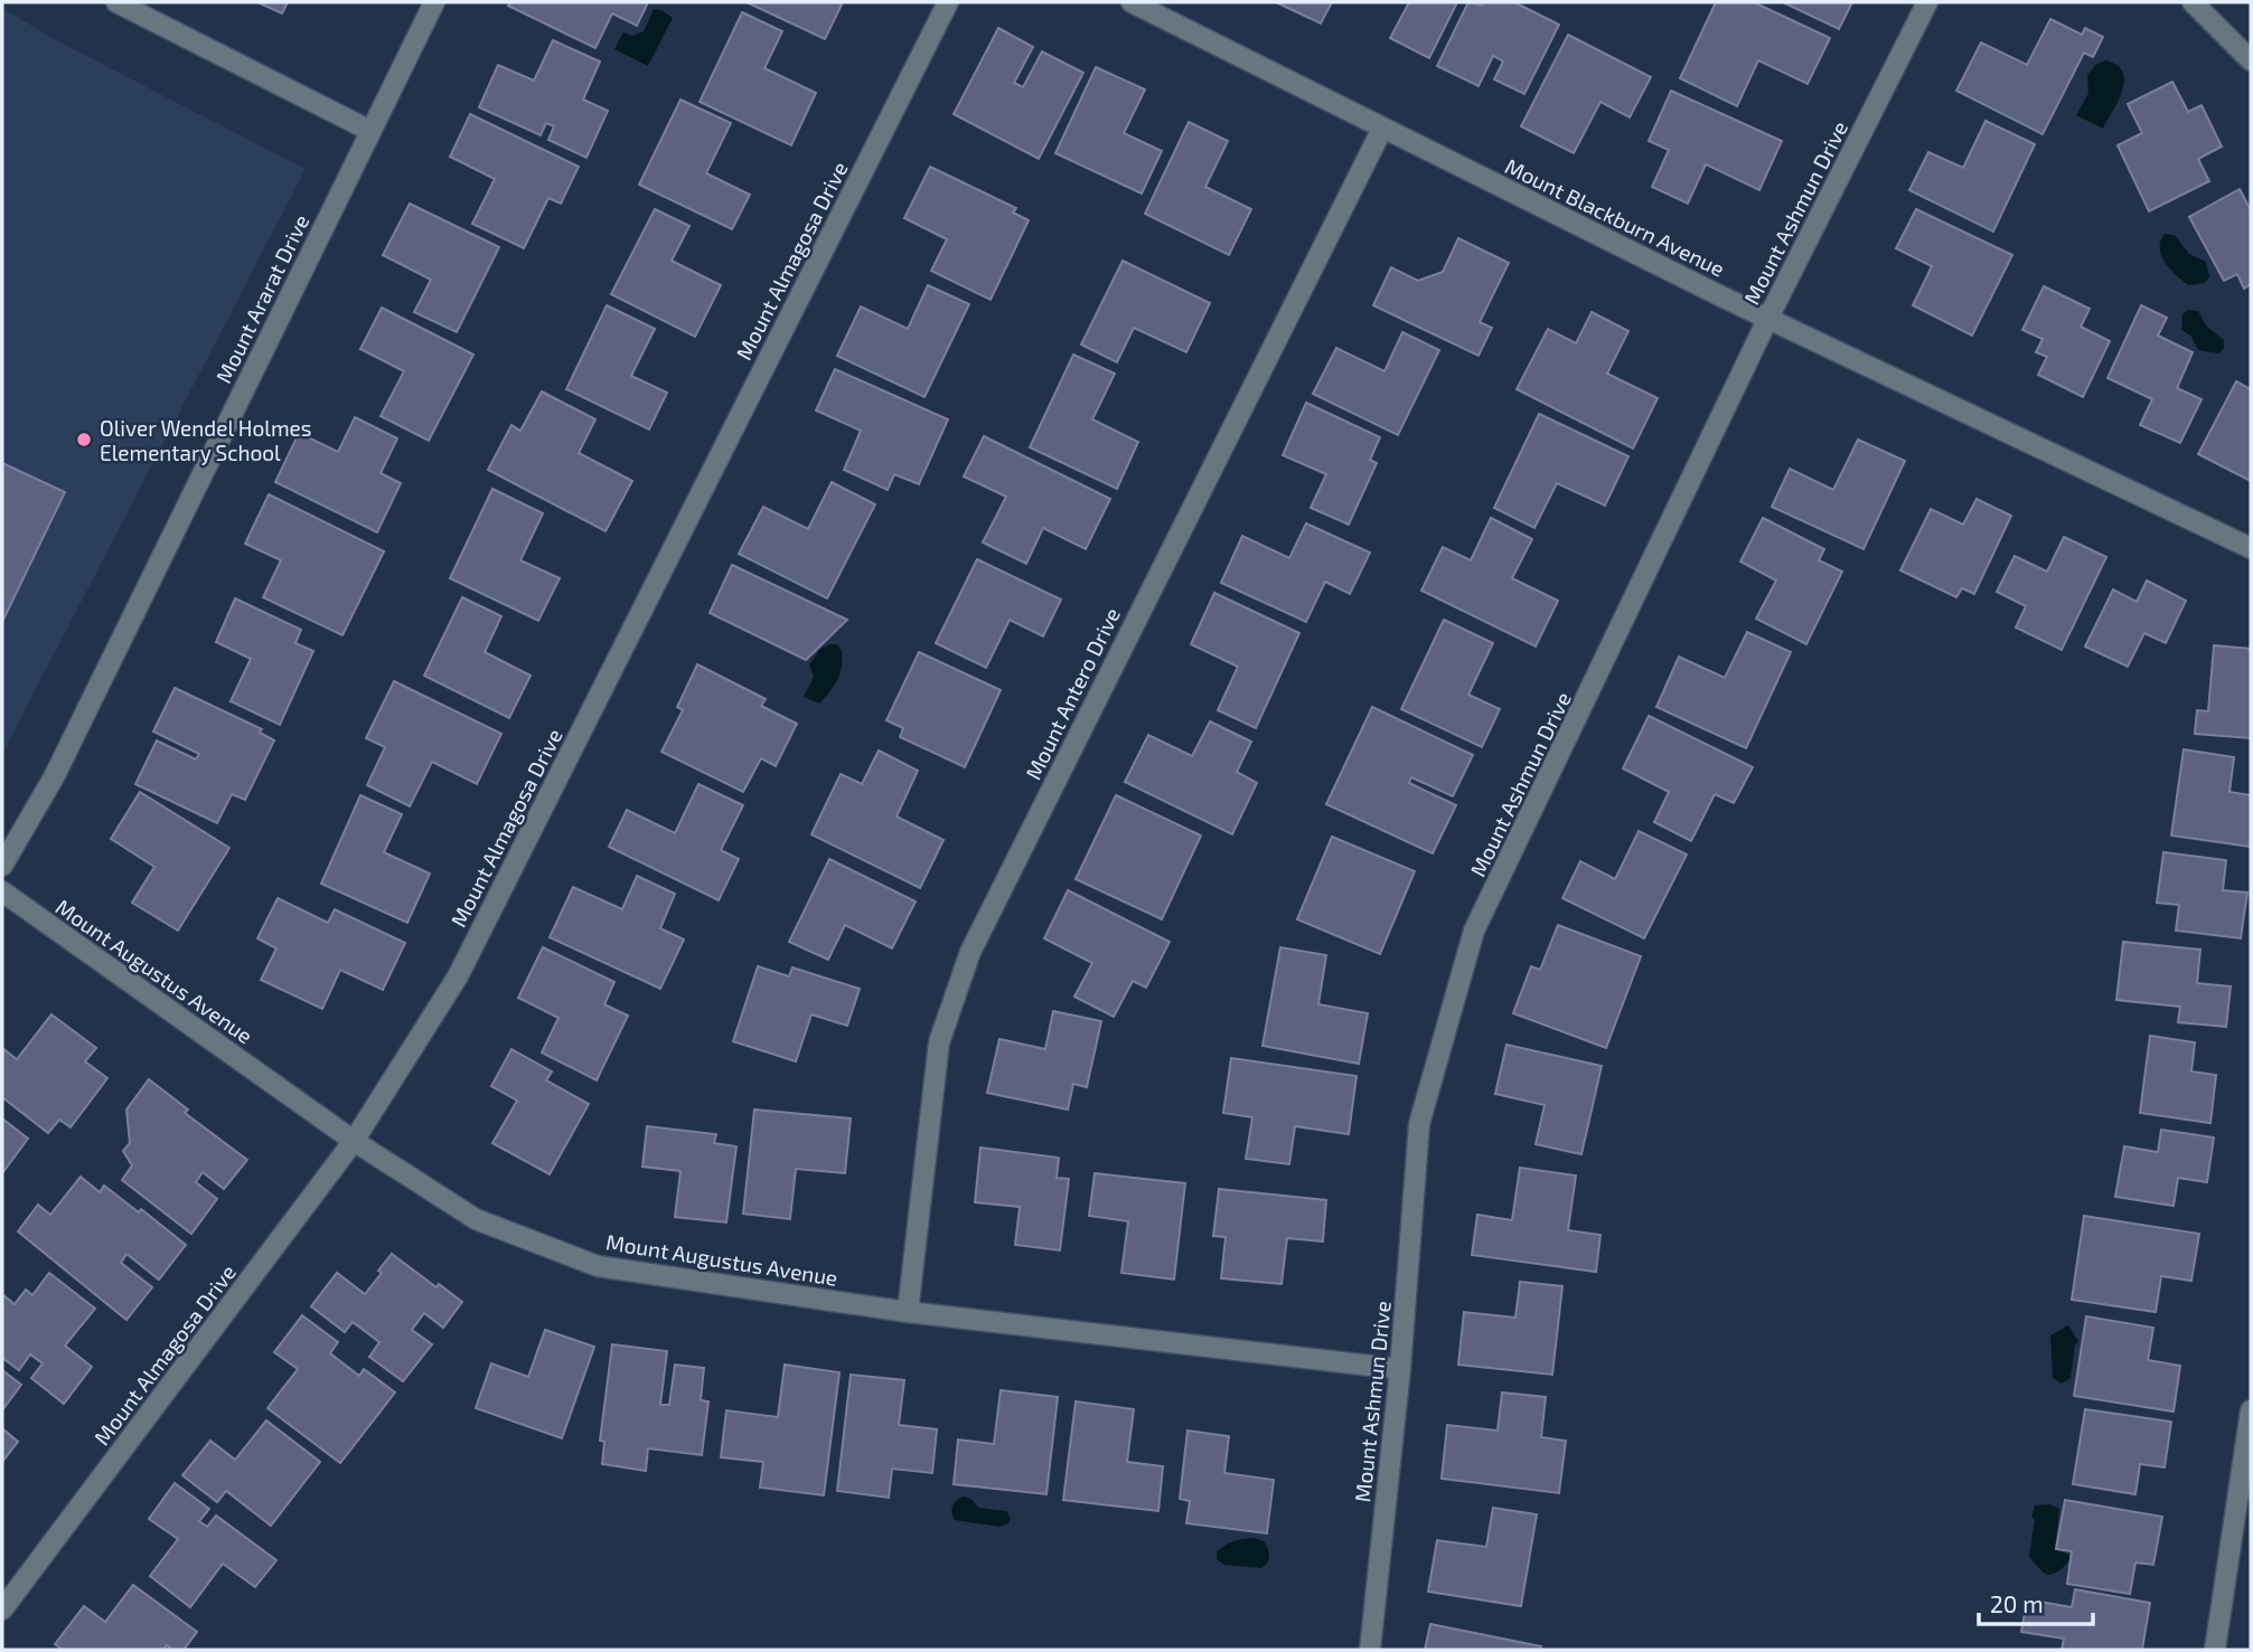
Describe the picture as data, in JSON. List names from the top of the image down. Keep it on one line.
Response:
{"streets":{"street":["Mount Ashmun Drive","Mount Blackburn Avenue","Mount Almagosa Drive","Mount Ararat Drive","Mount Antero Drive","Mount Augustus Avenue"]},"crossings":[["Mount Ashmun Drive","Mount Blackburn Avenue"],["Mount Ashmun Drive","Mount Augustus Avenue"],["Mount Blackburn Avenue","Mount Antero Drive"],["Mount Almagosa Drive","Mount Augustus Avenue"],["Mount Antero Drive","Mount Augustus Avenue"]],"places":["Oliver Wendel Holmes Elementary School"],"scale_bar":"20 m"}
